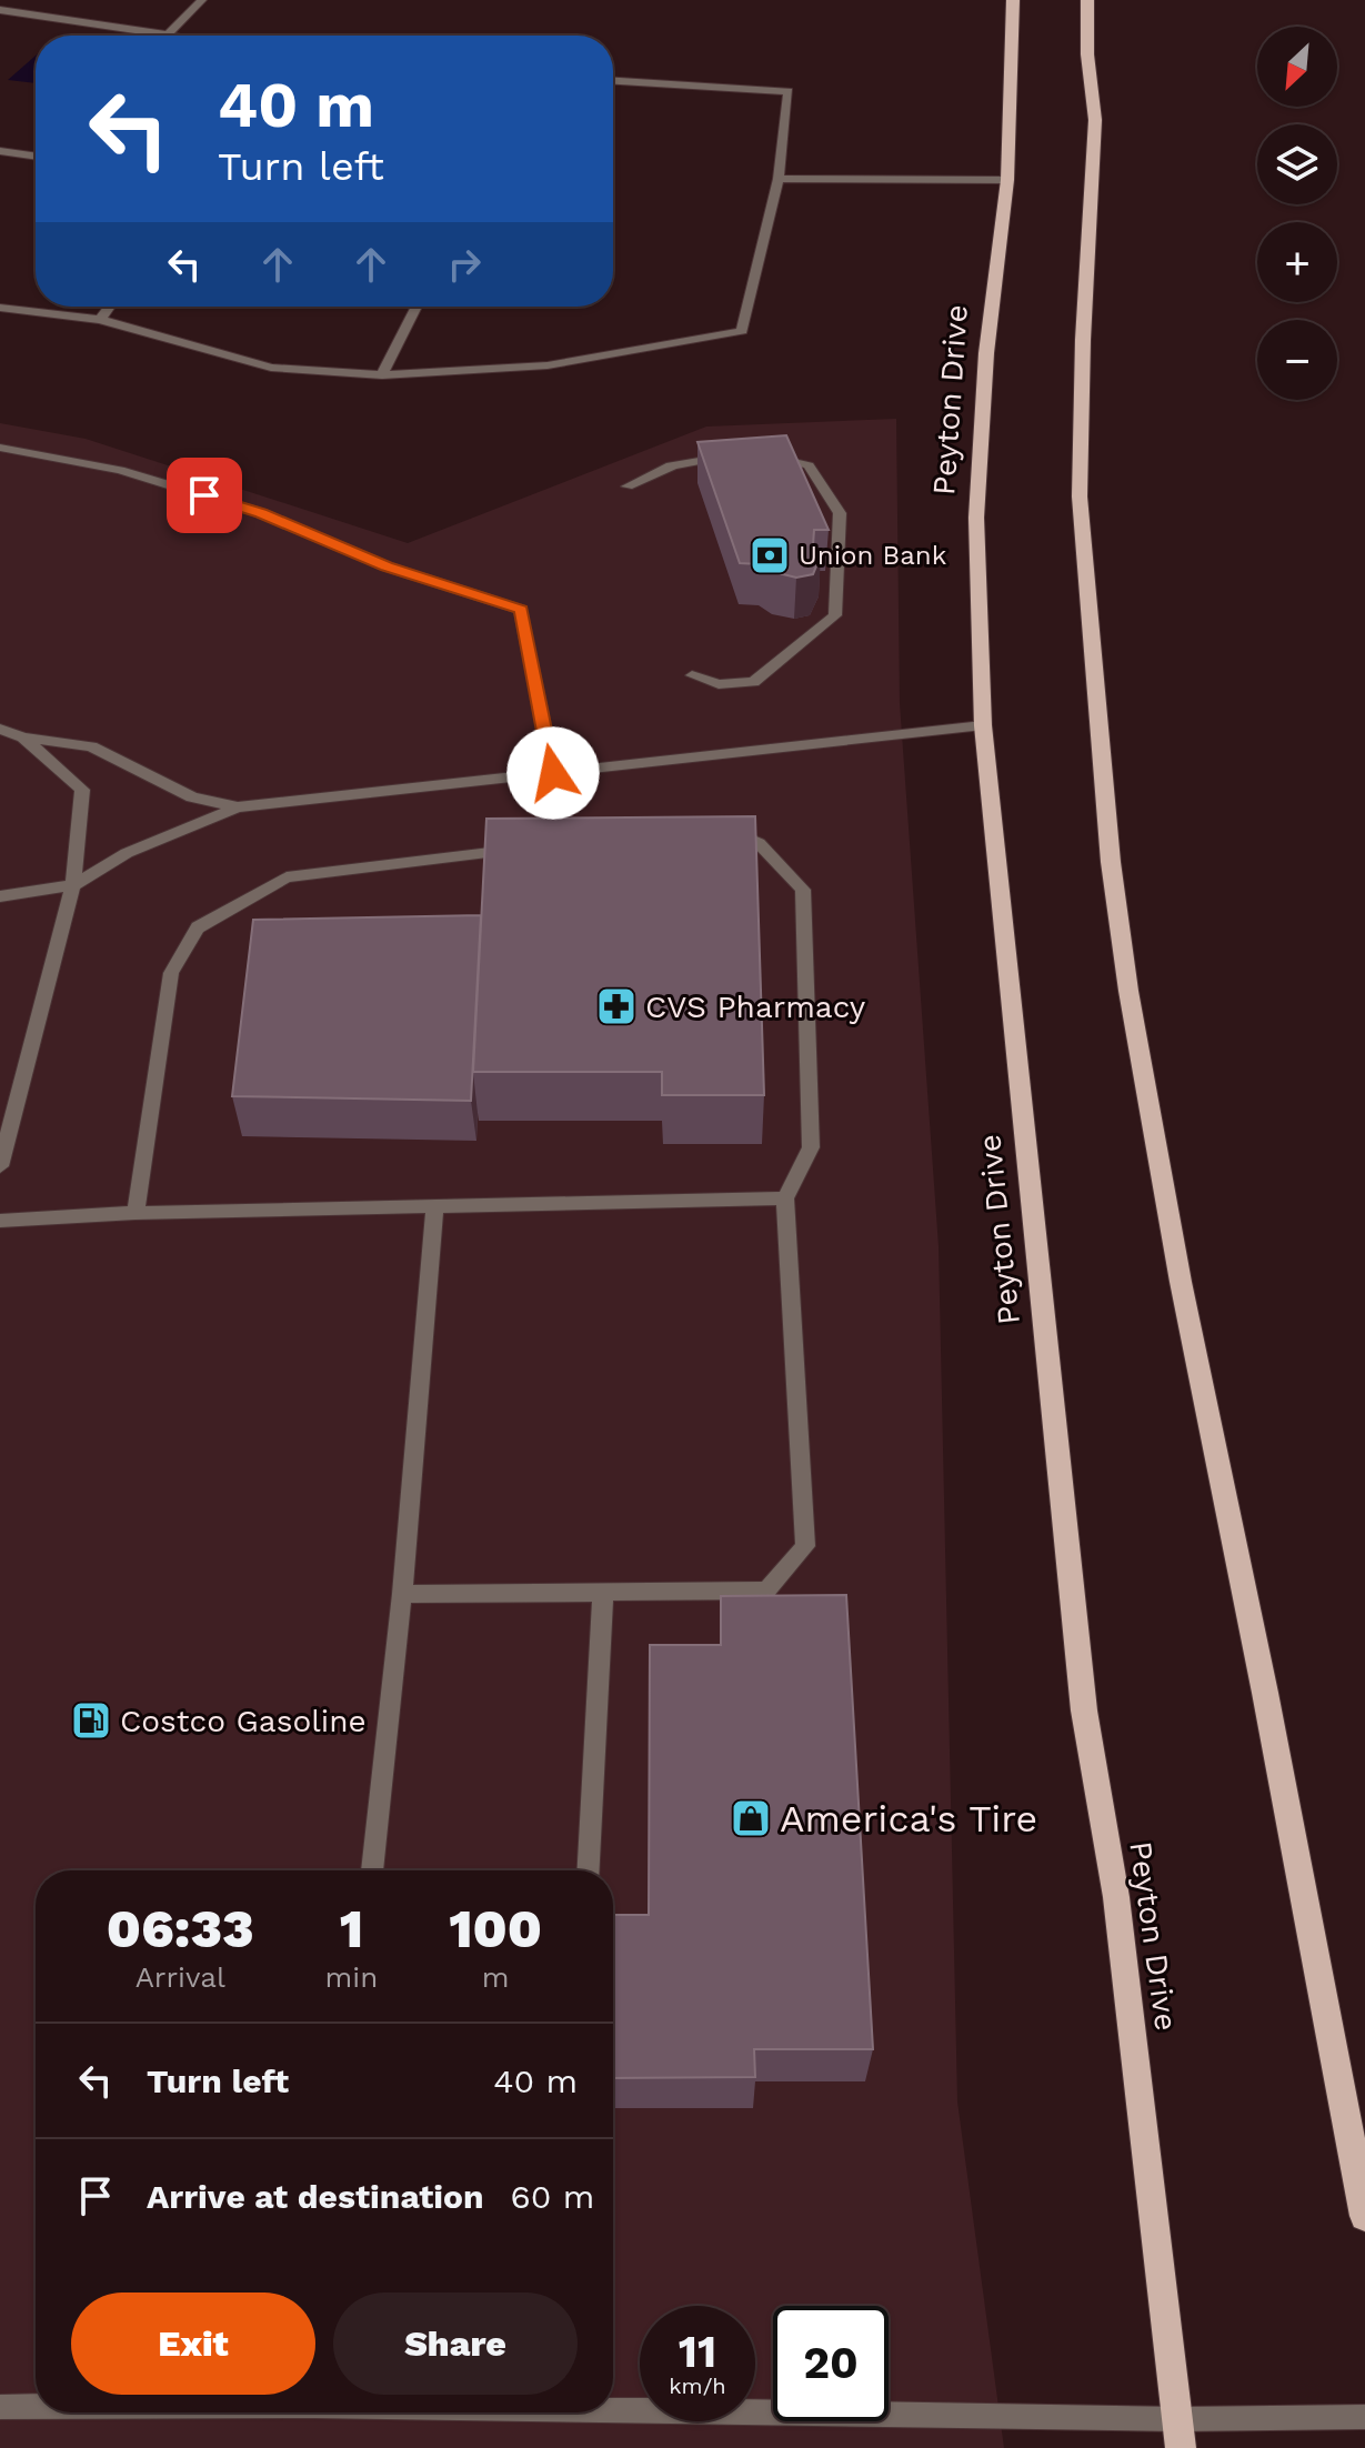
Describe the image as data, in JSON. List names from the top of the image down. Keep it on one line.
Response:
{"streets":{"main road":["Peyton Drive"]},"places":{"bank":["Union Bank"],"pharmacy":["CVS Pharmacy"],"fuel station":["Costco Gasoline"],"shop":["America's Tire"]},"north":"bottom left","page":{"map_buttons":["+","−"],"turn":["40 m","Turn left"],"eta":["06:33","Arrival","1","min","100","m"],"list":[{"name":"Turn left","value":"40 m"},{"name":"Arrive at destination","value":"60 m"}],"buttons":["Exit","Share"],"speed":"11 km/h","limit":"20"}}
